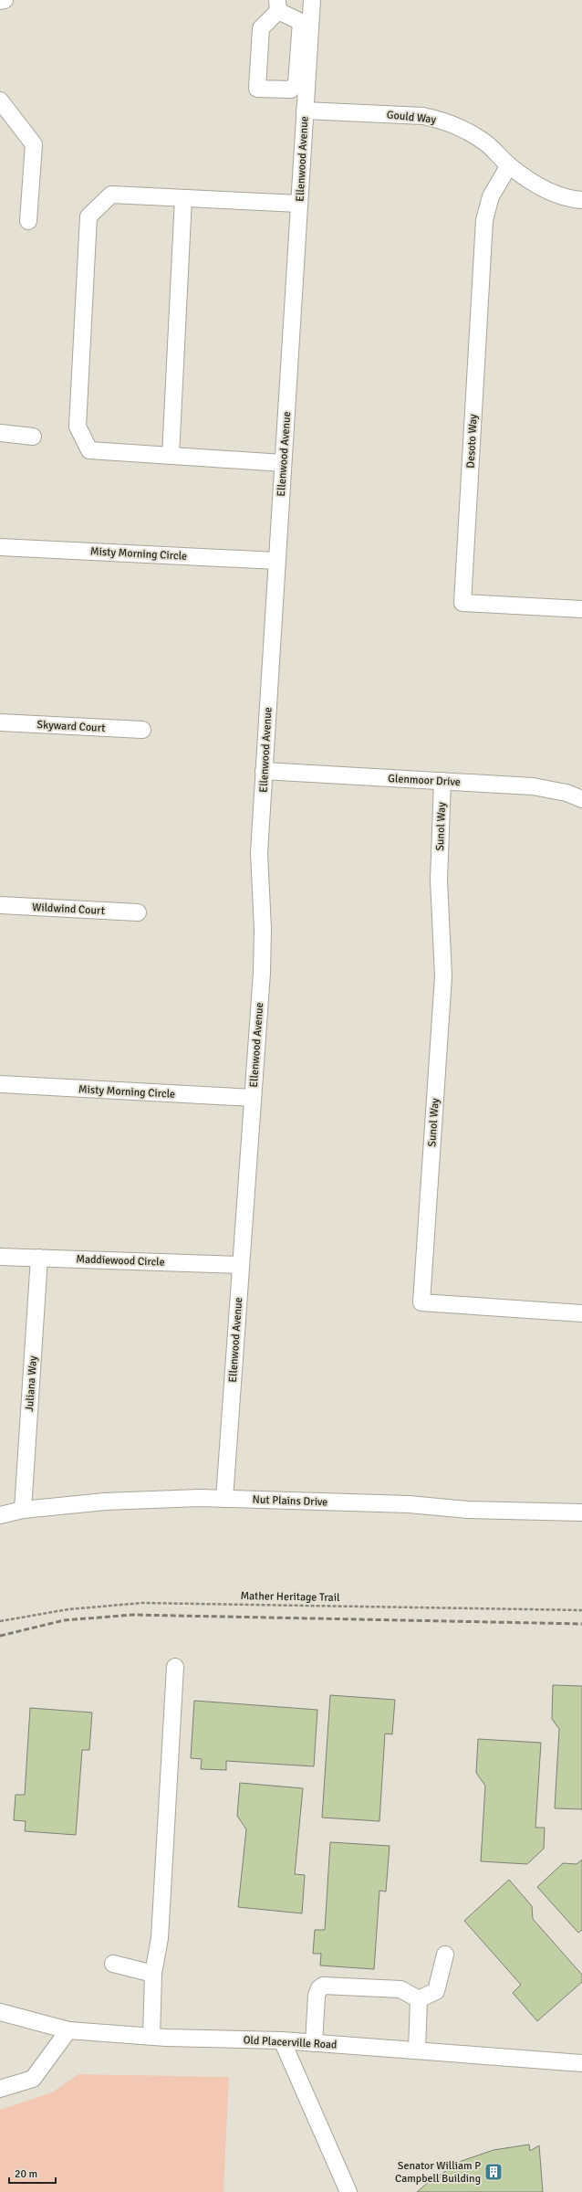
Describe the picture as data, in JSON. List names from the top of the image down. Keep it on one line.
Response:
{"streets":{"street":["Gould Way","Ellenwood Avenue","Desoto Way","Misty Morning Circle","Skyward Court","Glenmoor Drive","Sunol Way","Wildwind Court","Maddiewood Circle","Juliana Way","Nut Plains Drive","Old Placerville Road"],"path":["Mather Heritage Trail"]},"crossings":[["Gould Way","Ellenwood Avenue"],["Gould Way","Desoto Way"],["Ellenwood Avenue","Misty Morning Circle"],["Ellenwood Avenue","Glenmoor Drive"],["Ellenwood Avenue","Maddiewood Circle"],["Ellenwood Avenue","Nut Plains Drive"],["Glenmoor Drive","Sunol Way"],["Maddiewood Circle","Juliana Way"],["Juliana Way","Nut Plains Drive"]],"places":{"building":["Senator William P Campbell Building"]},"scale_bar":"20 m"}
